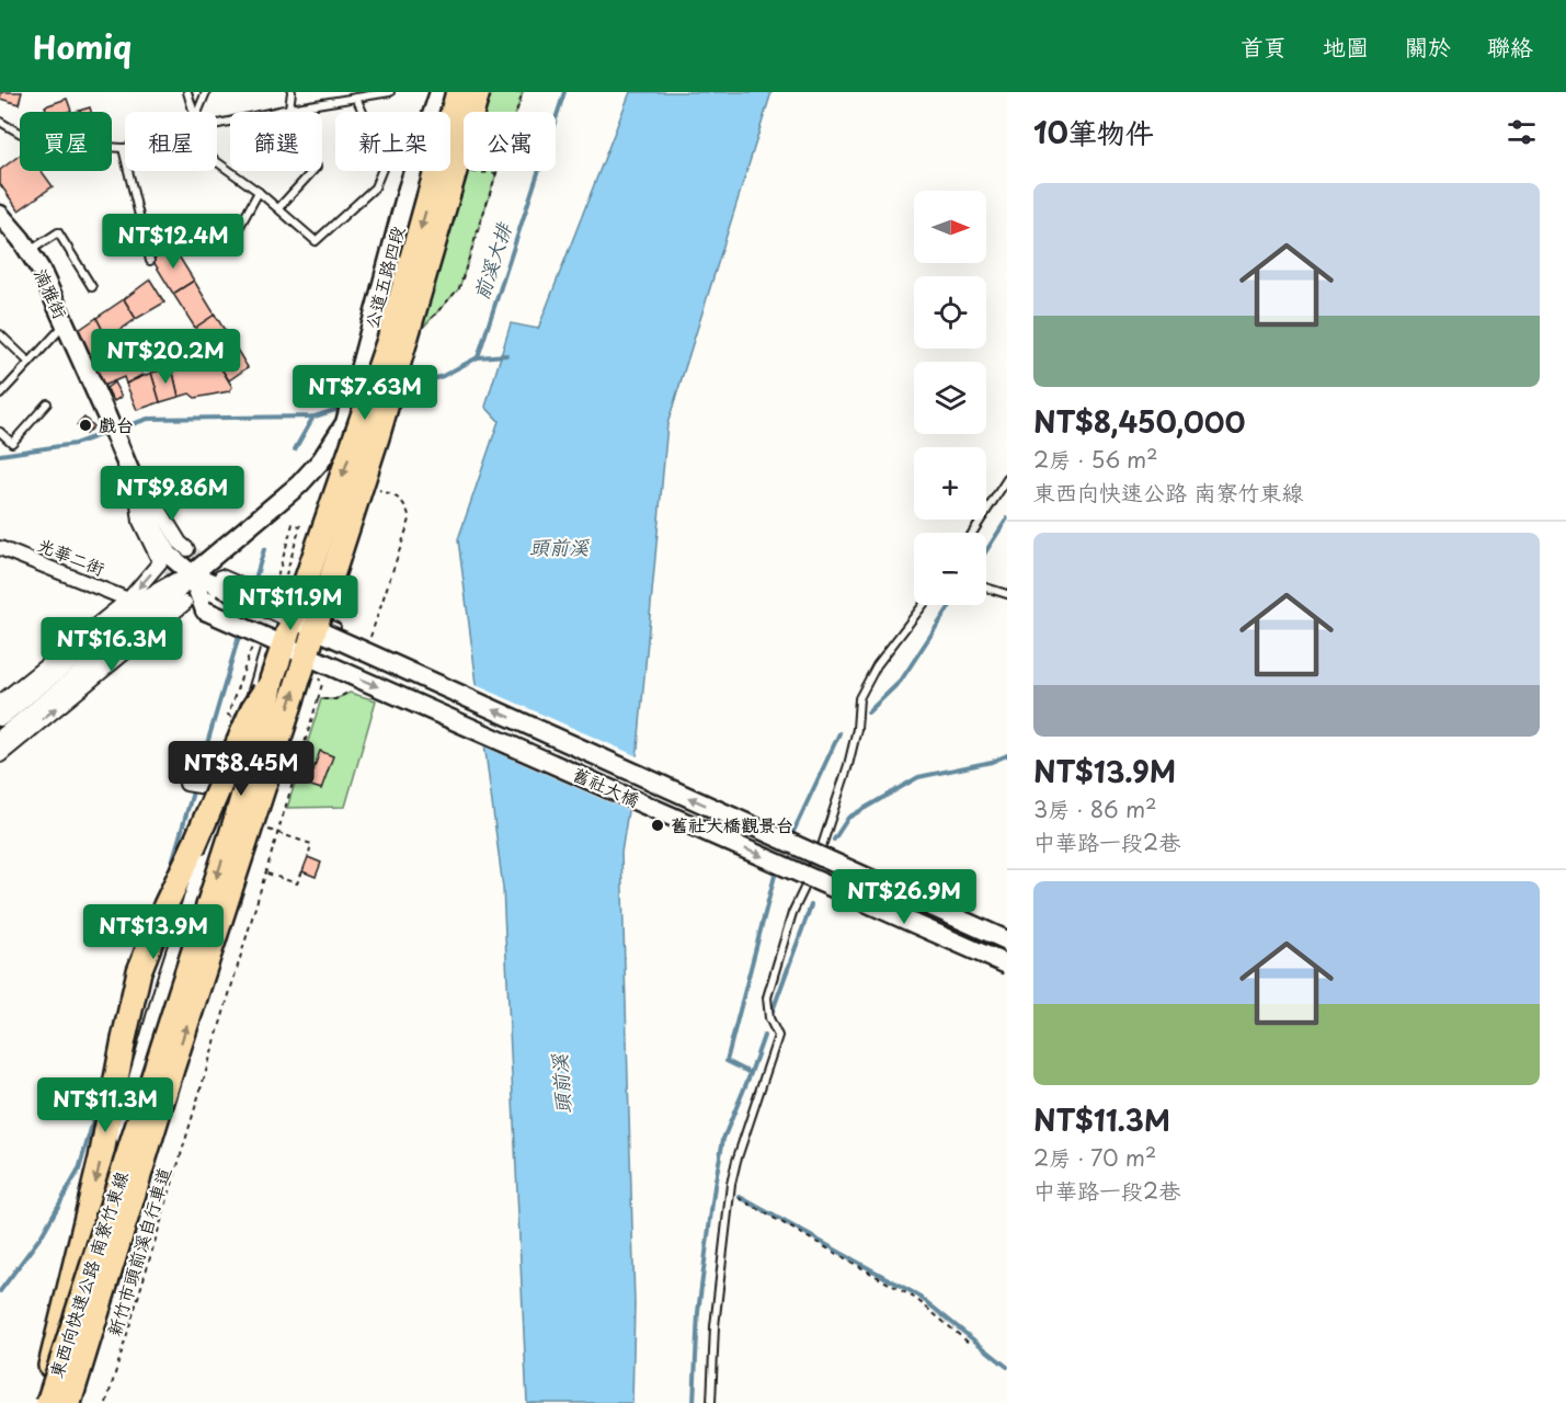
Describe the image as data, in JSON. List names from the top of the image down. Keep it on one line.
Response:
{"streets":{"highway":["東西向快速公路 南寮竹東線"],"street":["公道五路四段","湳雅街","光華二街","舊社大橋"],"path":["新竹市頭前溪自行車道"]},"water":["前溪大排","頭前溪"],"places":["戲台","舊社大橋觀景台"],"north":"right","page":{"header":"Homiq","nav":["首頁","地圖","關於","聯絡"],"heading":"10筆物件","chip":["買屋","租屋","篩選","新上架","公寓"],"list":[{"name":"NT$8,450,000","note":"2房 · 56 m² · 東西向快速公路 南寮竹東線"},{"name":"NT$13.9M","note":"3房 · 86 m² · 中華路一段2巷"},{"name":"NT$11.3M","note":"2房 · 70 m² · 中華路一段2巷"}],"map_buttons":["+","−"],"price":["NT$12.4M","NT$20.2M","NT$7.63M","NT$9.86M","NT$11.9M","NT$16.3M","NT$8.45M","NT$26.9M","NT$13.9M","NT$11.3M"]}}
